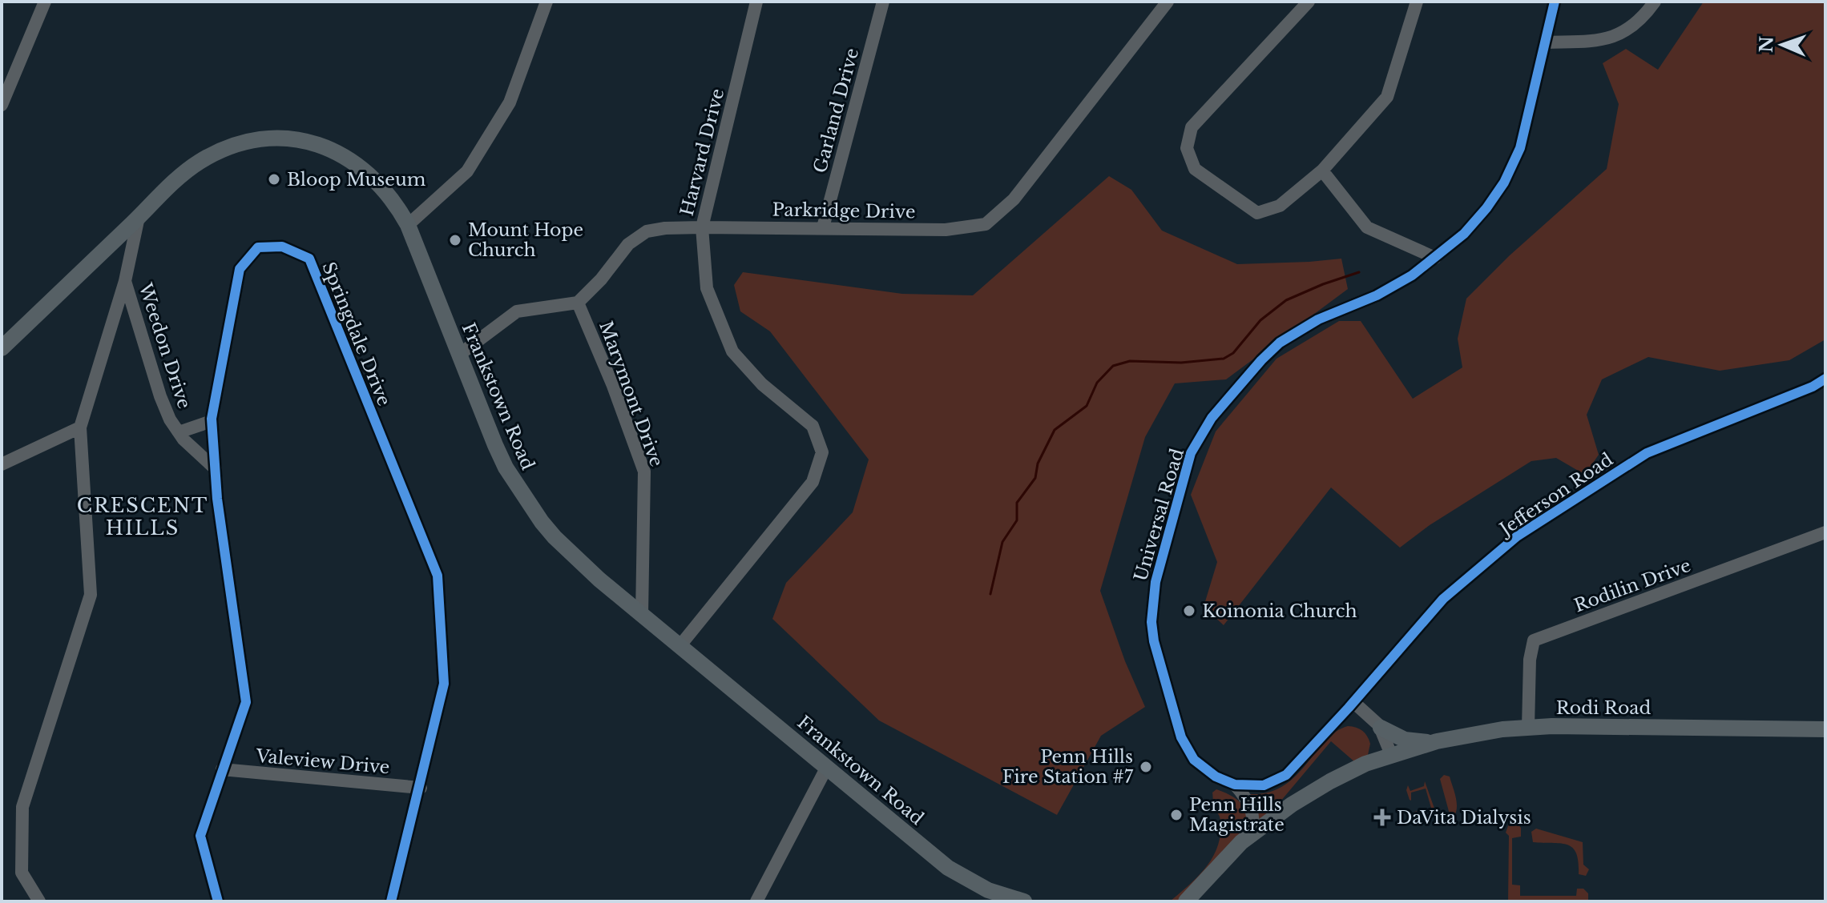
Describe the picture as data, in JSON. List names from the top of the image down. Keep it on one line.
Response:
{"streets":{"main road":["Frankstown Road","Rodi Road"],"street":["Garland Drive","Harvard Drive","Parkridge Drive","Springdale Drive","Weedon Drive","Marymont Drive","Jefferson Road","Universal Road","Rodilin Drive","Valeview Drive"]},"crossings":[["Garland Drive","Parkridge Drive"],["Harvard Drive","Parkridge Drive"],["Harvard Drive","Frankstown Road"],["Parkridge Drive","Marymont Drive"],["Springdale Drive","Weedon Drive"],["Springdale Drive","Valeview Drive"],["Weedon Drive","Frankstown Road"],["Marymont Drive","Frankstown Road"],["Jefferson Road","Universal Road"],["Universal Road","Rodi Road"],["Rodilin Drive","Rodi Road"]],"districts":["CRESCENT HILLS"],"places":{"other":["Bloop Museum","Mount Hope Church","Koinonia Church","Penn Hills Fire Station #7","Penn Hills Magistrate"],"health":["DaVita Dialysis"]},"north":"left"}
